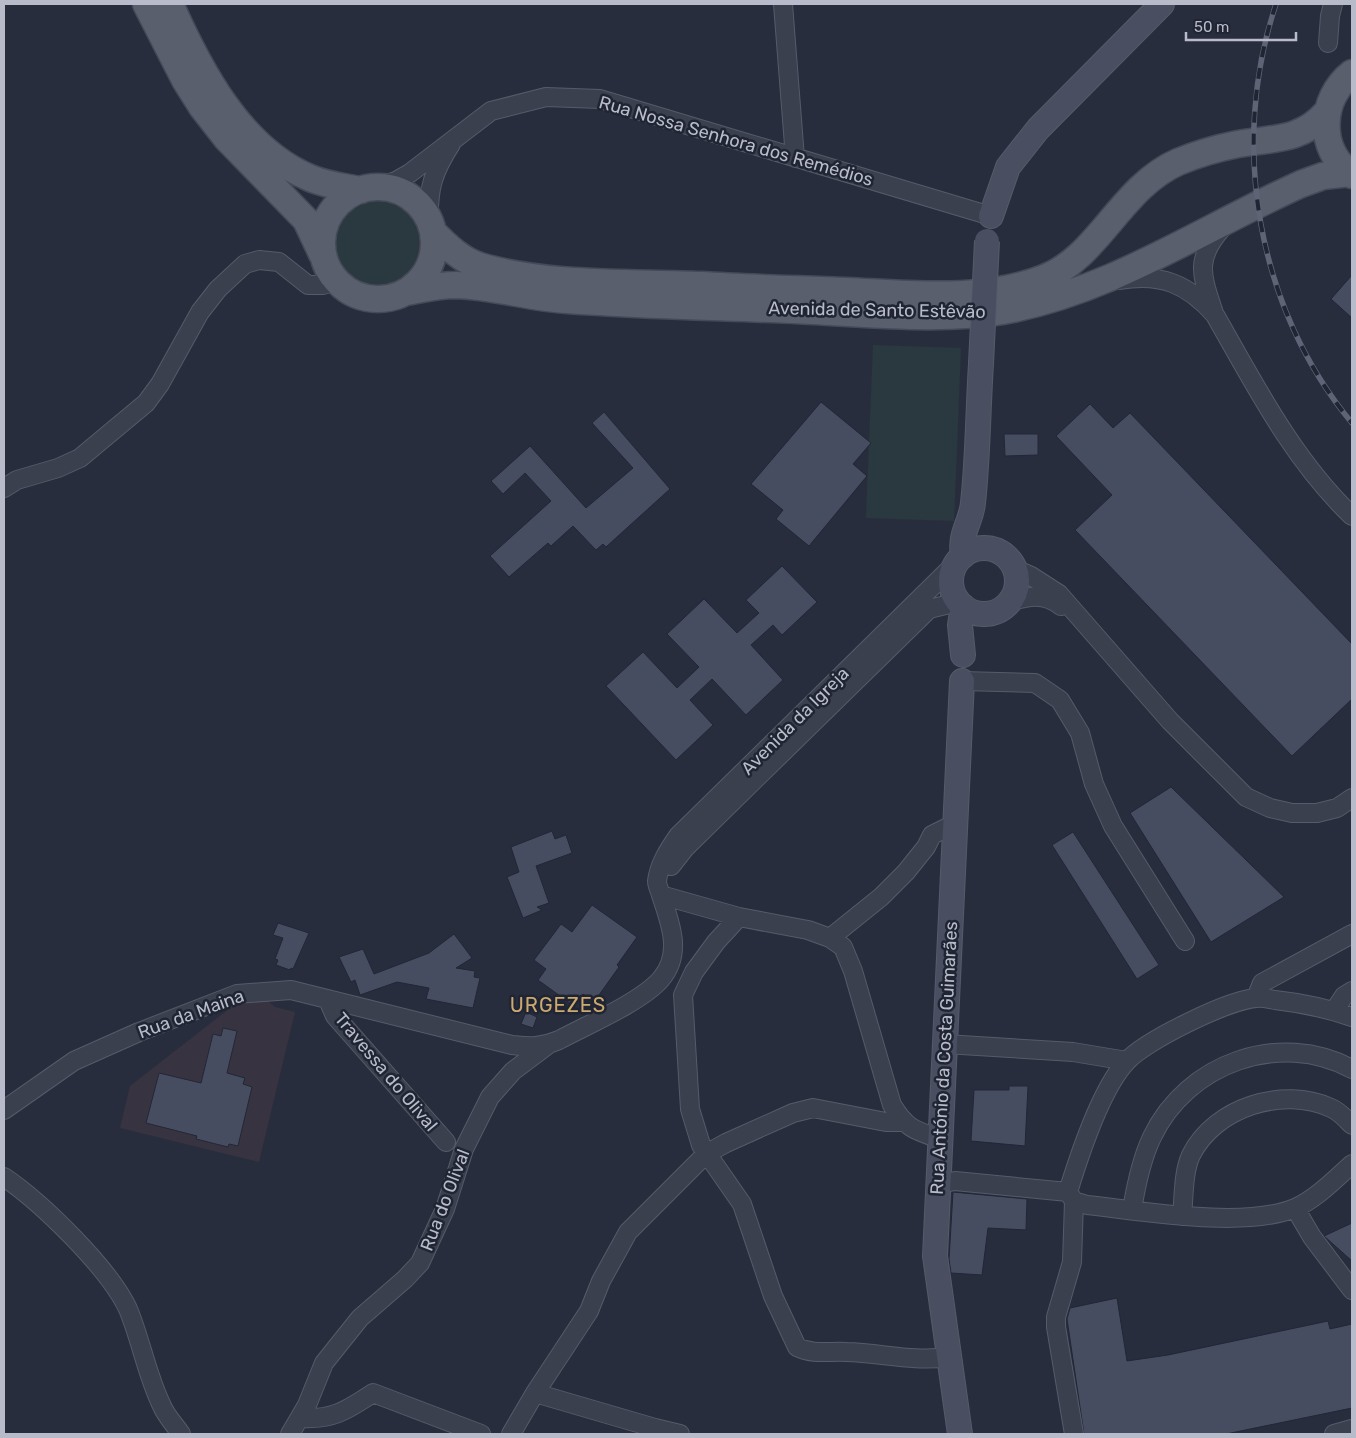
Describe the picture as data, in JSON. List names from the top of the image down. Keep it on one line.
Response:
{"streets":{"main road":["Avenida de Santo Estêvão","Rua António da Costa Guimarães"],"street":["Rua Nossa Senhora dos Remédios","Avenida da Igreja","Rua da Maina","Travessa do Olival","Rua do Olival"]},"crossings":[["Rua Nossa Senhora dos Remédios","Avenida de Santo Estêvão"],["Avenida da Igreja","Rua da Maina"],["Rua da Maina","Travessa do Olival"],["Rua da Maina","Rua do Olival"]],"districts":["URGEZES"],"scale_bar":"50 m"}
